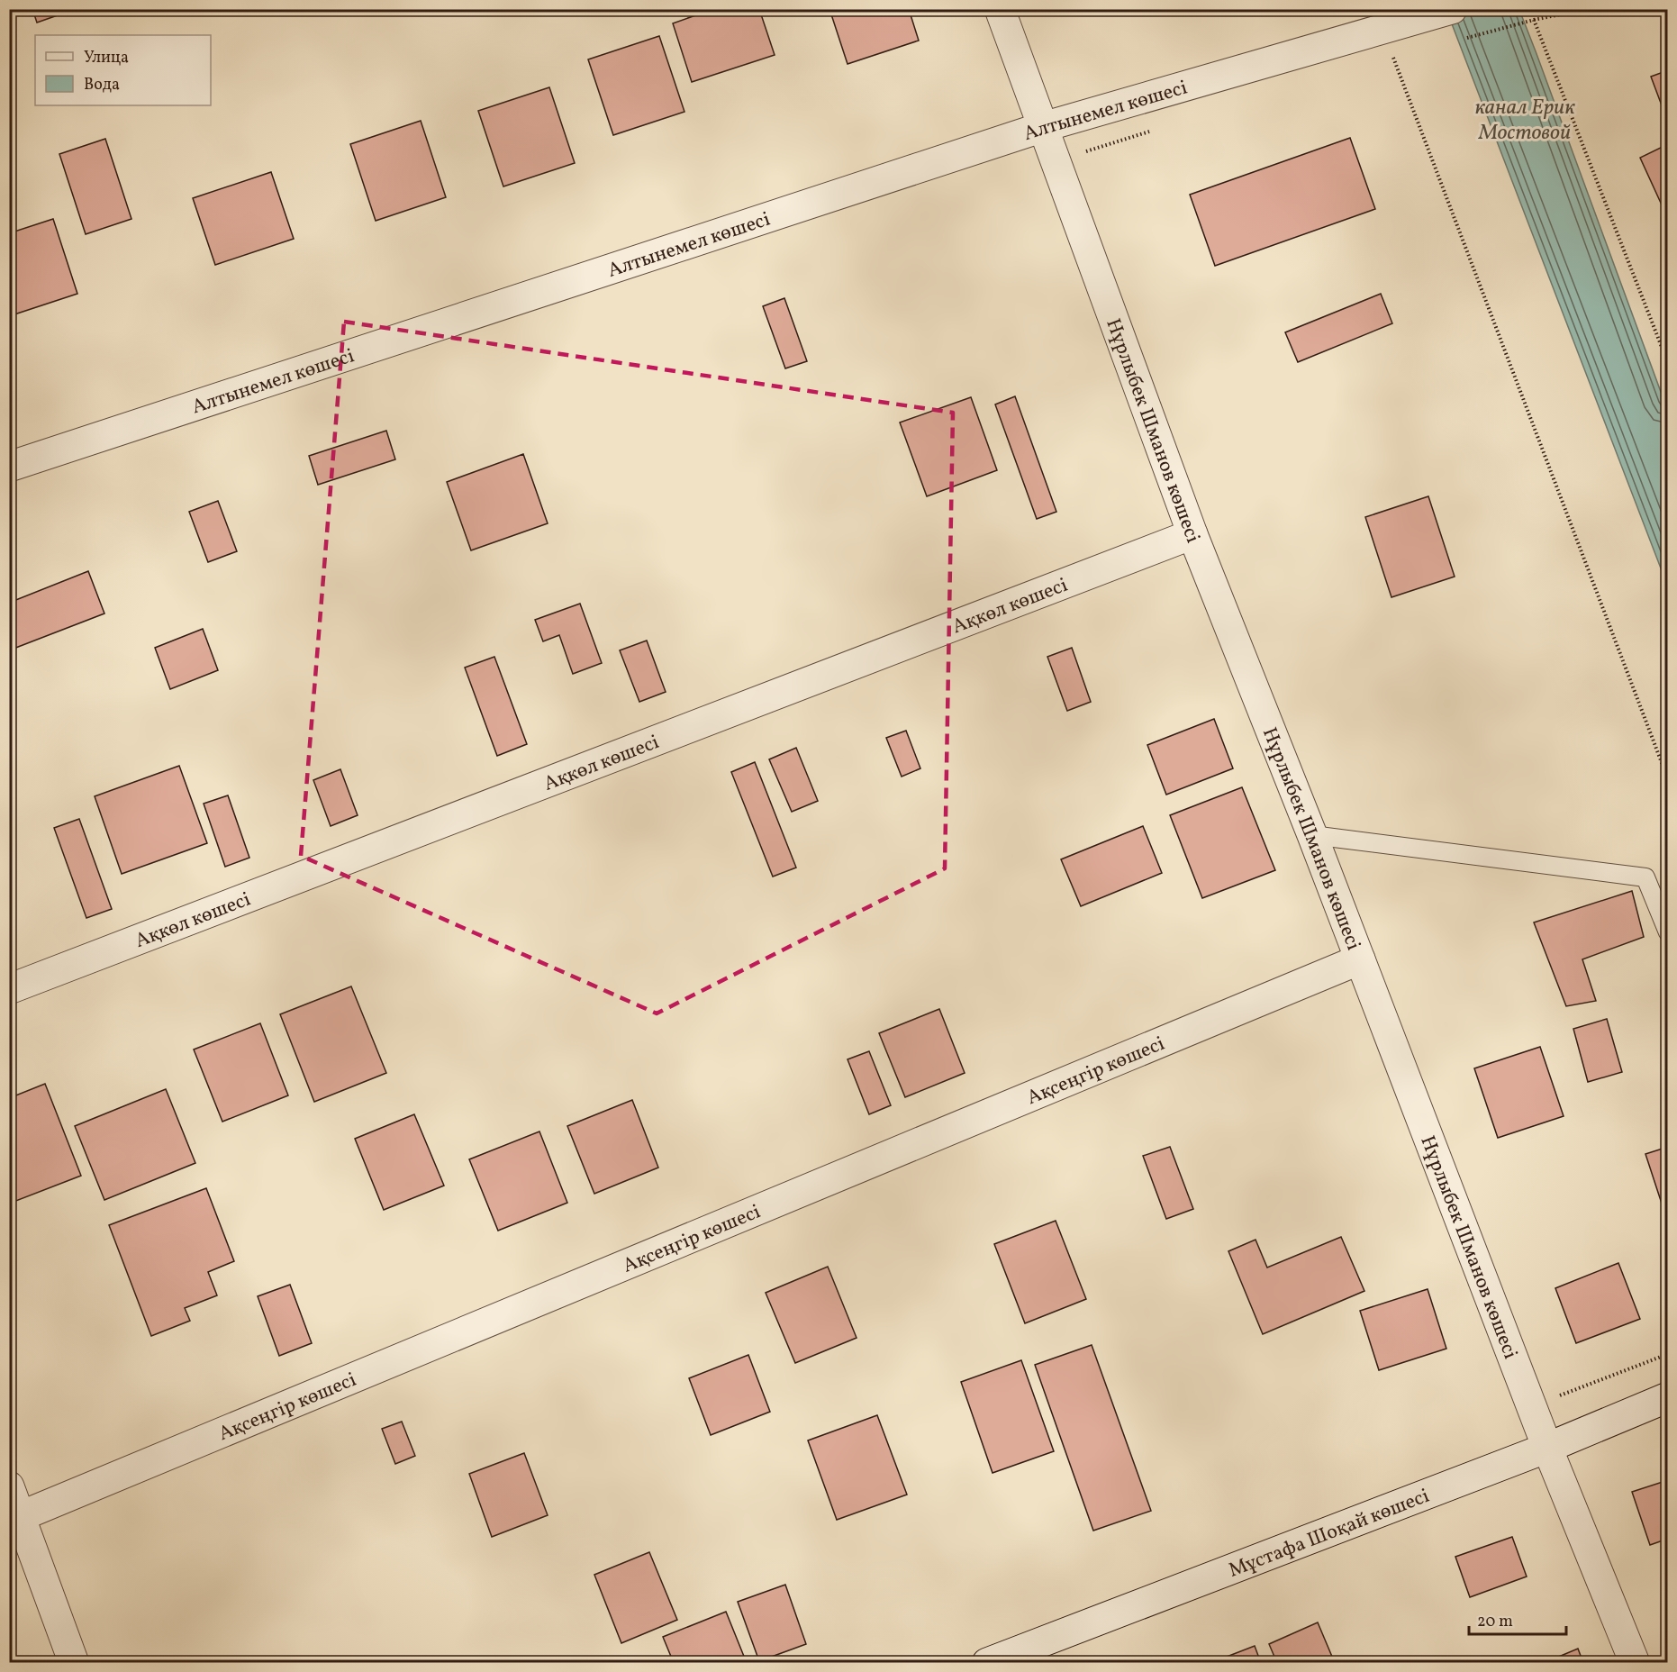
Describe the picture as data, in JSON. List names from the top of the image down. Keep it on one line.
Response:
{"streets":{"street":["Алтынемел көшесі","Нұрлыбек Шманов көшесі","Ақкөл көшесі","Ақсеңгір көшесі","Мұстафа Шоқай көшесi"]},"crossings":[["Алтынемел көшесі","Нұрлыбек Шманов көшесі"],["Нұрлыбек Шманов көшесі","Ақкөл көшесі"],["Нұрлыбек Шманов көшесі","Ақсеңгір көшесі"],["Нұрлыбек Шманов көшесі","Мұстафа Шоқай көшесi"]],"water":["канал Ерик Мостовой"],"legend":["Улица","Вода"],"scale_bar":"20 m"}
